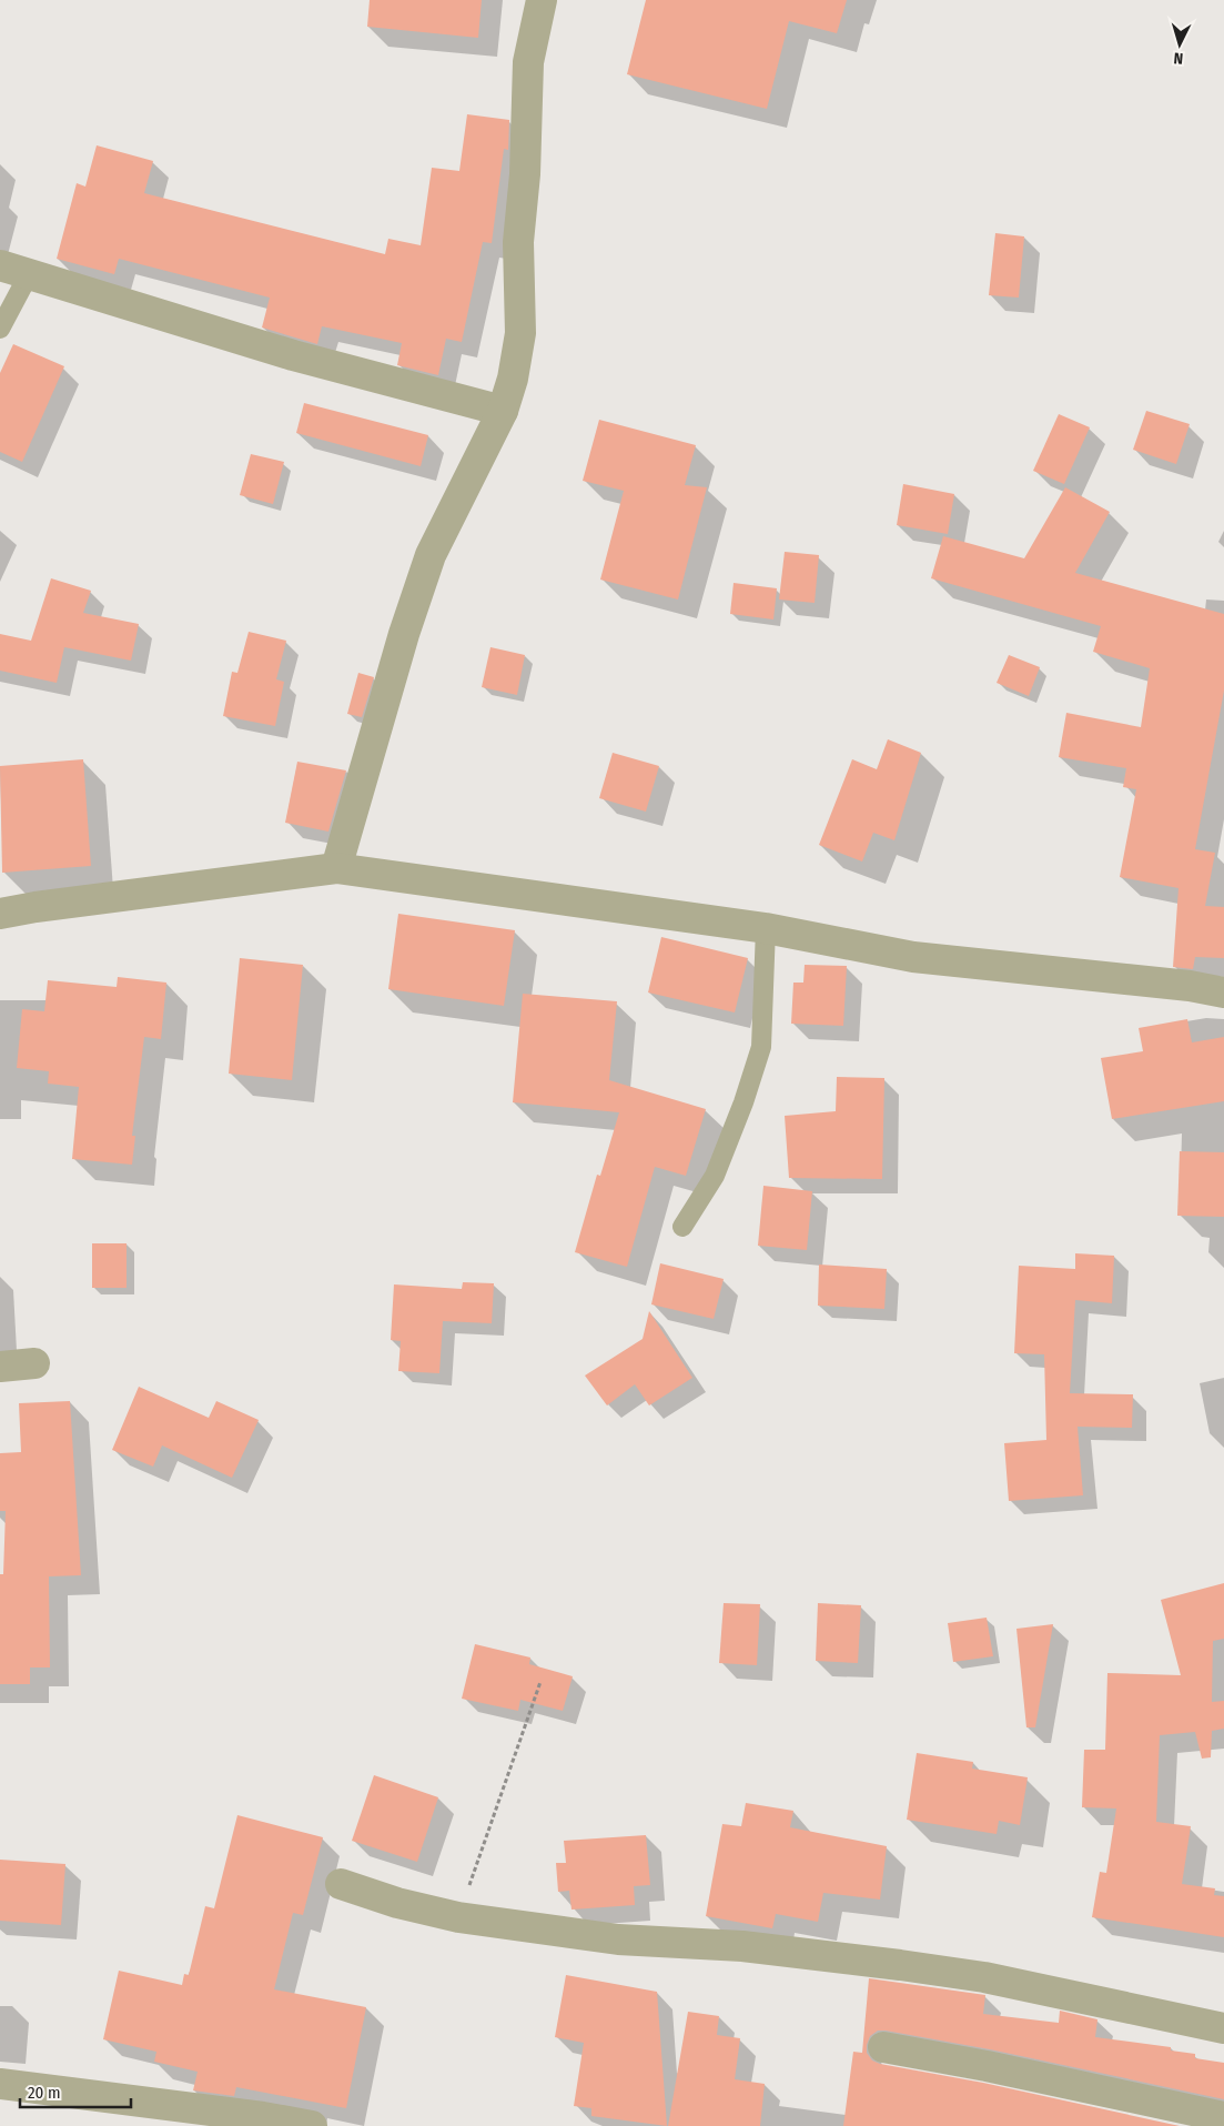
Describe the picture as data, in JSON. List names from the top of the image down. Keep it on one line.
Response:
{"scale_bar":"20 m","north":"bottom"}
